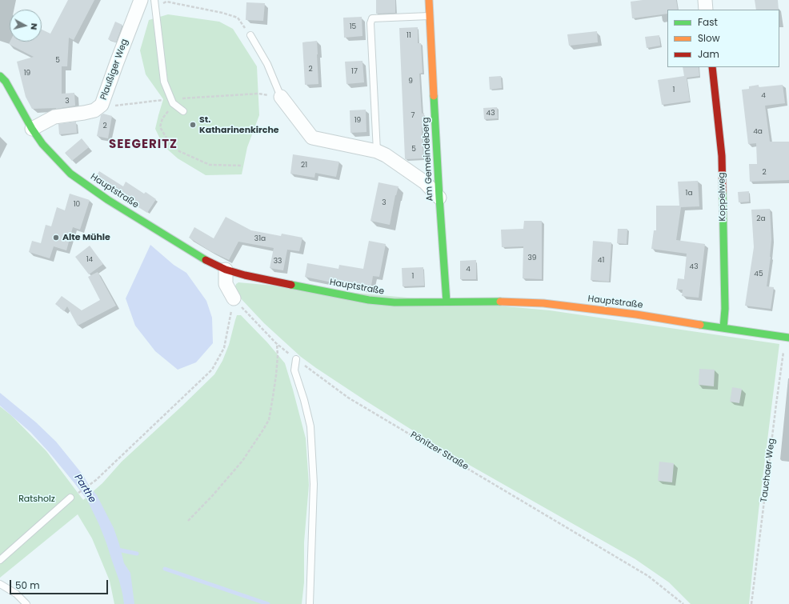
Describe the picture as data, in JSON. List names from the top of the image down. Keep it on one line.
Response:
{"streets":{"street":["Plaußiger Weg","Am Gemeindeberg","Hauptstraße","Koppelweg"],"path":["Pönitzer Straße","Tauchaer Weg"]},"crossings":[["Plaußiger Weg","Hauptstraße"],["Am Gemeindeberg","Hauptstraße"],["Hauptstraße","Koppelweg"],["Hauptstraße","Tauchaer Weg"]],"districts":["SEEGERITZ"],"water":["Parthe"],"parks":["Ratsholz"],"places":["St. Katharinenkirche","Alte Mühle"],"house_numbers":["15","11","5","2","17","19","9","1","4","3","43","7","19","2","4a","5","21","2","1a","3","10","2a","31a","39","14","41","33","43","4","45","1"],"legend":["Fast","Slow","Jam"],"scale_bar":"50 m","north":"right"}
